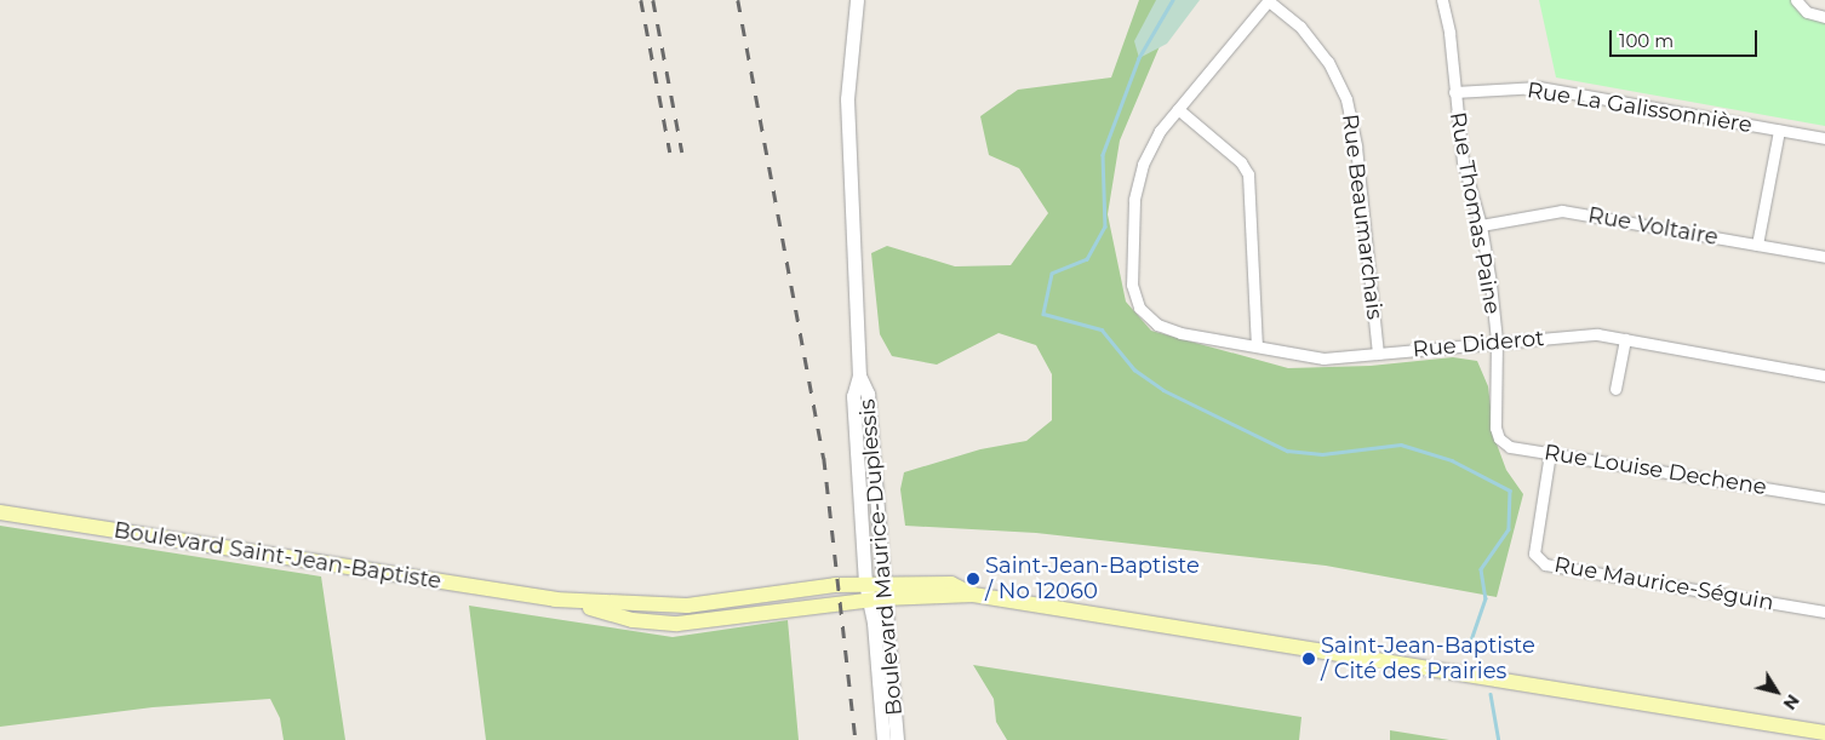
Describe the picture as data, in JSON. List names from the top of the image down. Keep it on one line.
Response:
{"streets":{"main road":["Boulevard Saint-Jean-Baptiste"],"street":["Rue La Galissonnière","Rue Thomas Paine","Rue Beaumarchais","Rue Voltaire","Rue Diderot","Rue Louise Dechene","Boulevard Maurice-Duplessis","Rue Maurice-Séguin"]},"crossings":[["Rue La Galissonnière","Rue Thomas Paine"],["Rue Thomas Paine","Rue Voltaire"],["Rue Thomas Paine","Rue Diderot"],["Rue Thomas Paine","Rue Louise Dechene"],["Rue Beaumarchais","Rue Diderot"],["Rue Louise Dechene","Rue Maurice-Séguin"],["Boulevard Saint-Jean-Baptiste","Boulevard Maurice-Duplessis"]],"places":["Saint-Jean-Baptiste / No 12060","Saint-Jean-Baptiste / Cité des Prairies"],"scale_bar":"100 m","north":"bottom right"}
